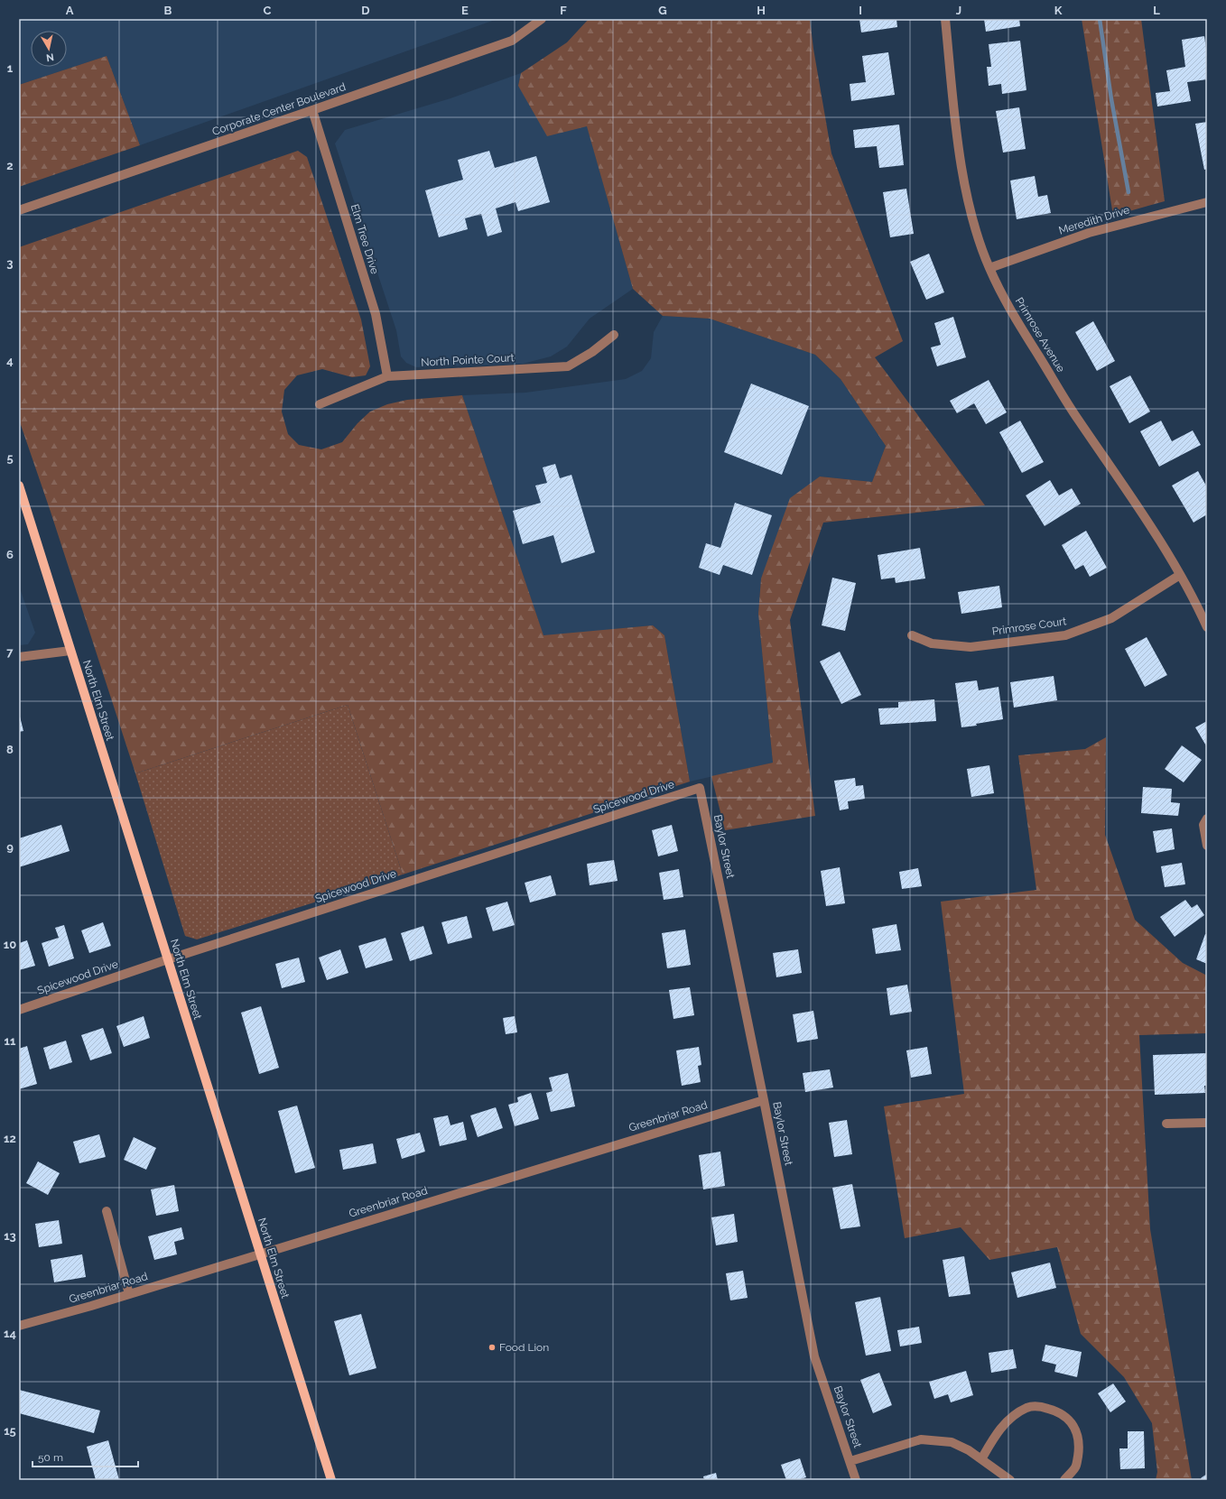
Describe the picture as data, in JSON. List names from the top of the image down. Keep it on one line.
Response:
{"streets":{"main road":["North Elm Street"],"street":["Corporate Center Boulevard","Meredith Drive","Elm Tree Drive","Primrose Avenue","North Pointe Court","Primrose Court","Spicewood Drive","Baylor Street","Greenbriar Road"]},"crossings":[["Corporate Center Boulevard","Elm Tree Drive"],["Meredith Drive","Primrose Avenue"],["Elm Tree Drive","North Pointe Court"],["Primrose Avenue","Primrose Court"],["North Elm Street","Spicewood Drive"],["North Elm Street","Greenbriar Road"],["Spicewood Drive","Baylor Street"],["Baylor Street","Greenbriar Road"]],"places":["Food Lion"],"scale_bar":"50 m","north":"bottom","grid":{"columns":["A","B","C","D","E","F","G","H","I","J","K","L"],"rows":["1","2","3","4","5","6","7","8","9","10","11","12","13","14","15"]}}
